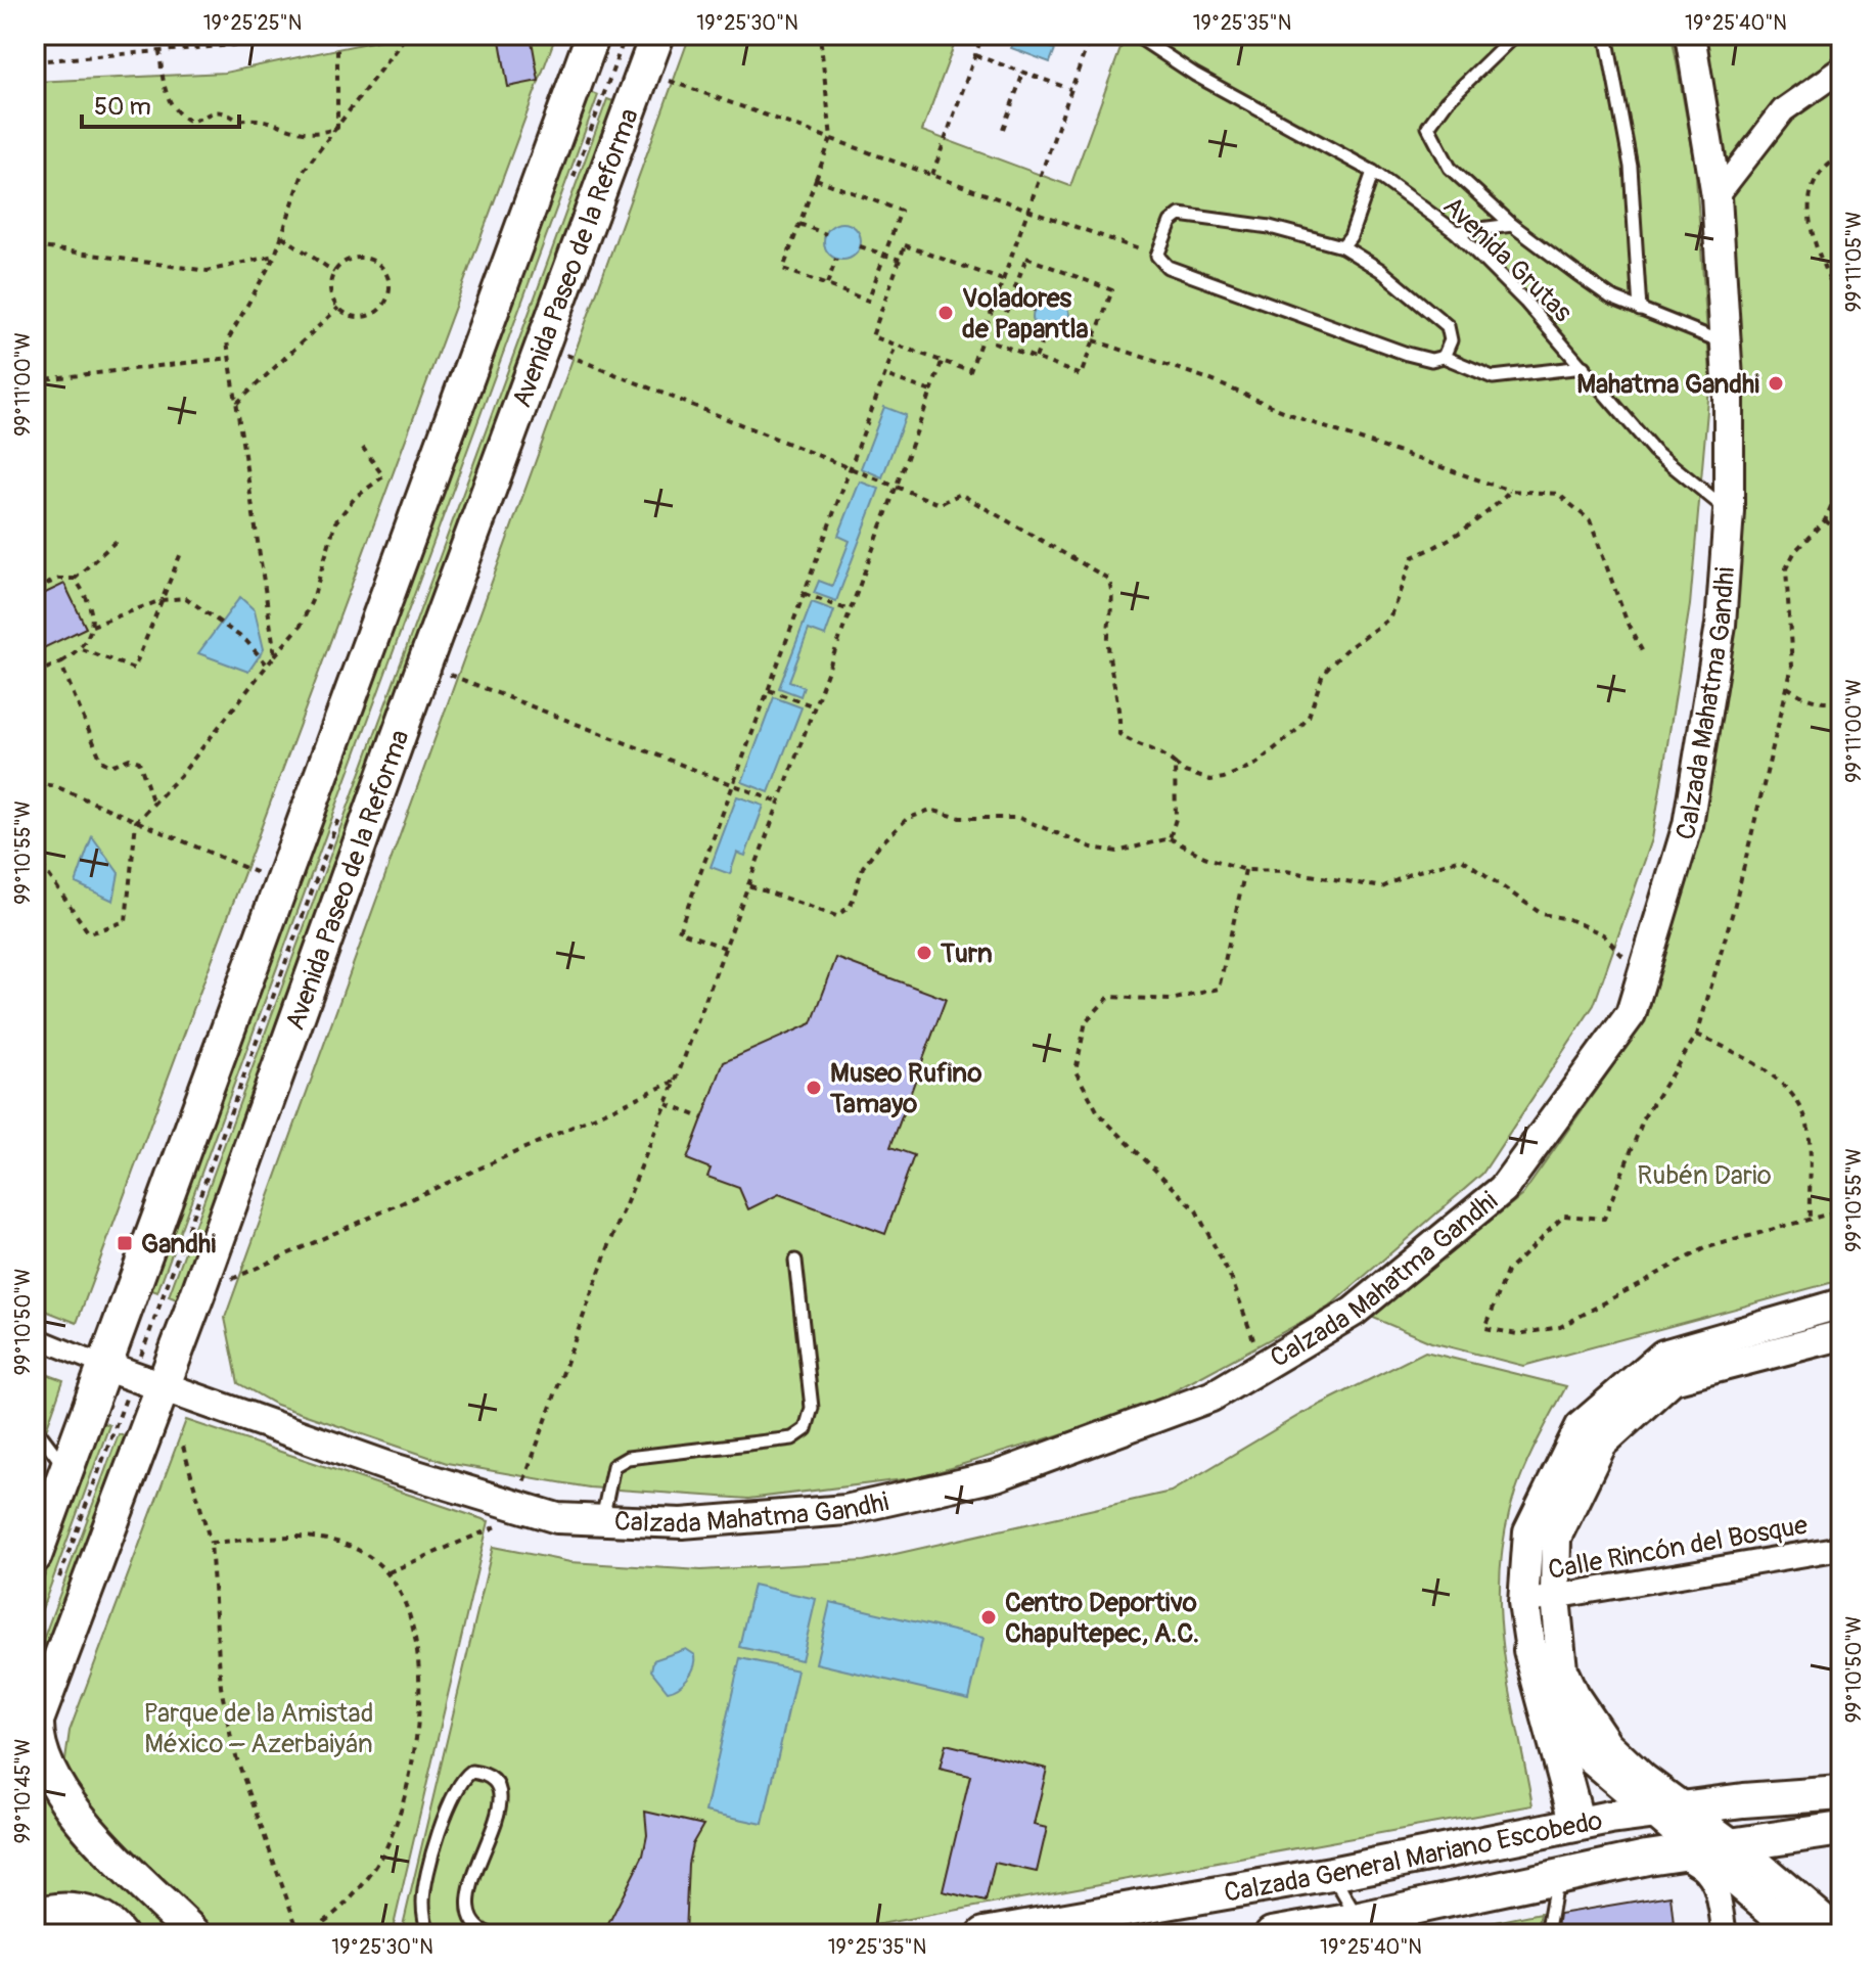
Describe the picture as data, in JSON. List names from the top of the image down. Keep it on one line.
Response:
{"streets":{"main road":["Avenida Paseo de la Reforma","Calzada General Mariano Escobedo"],"street":["Calzada Mahatma Gandhi","Calle Rincón del Bosque"],"lane":["Avenida Grutas"]},"crossings":[["Avenida Paseo de la Reforma","Calzada Mahatma Gandhi"],["Avenida Grutas","Calzada Mahatma Gandhi"]],"parks":["Rubén Dario","Parque de la Amistad México – Azerbaiyán"],"places":{"other":["Voladores de Papantla","Mahatma Gandhi","Turn","Museo Rufino Tamayo","Centro Deportivo Chapultepec, A.C."],"transit":["Gandhi"]},"scale_bar":"50 m","coordinates":["19°25'25\"N","19°25'30\"N","19°25'35\"N","19°25'40\"N","99°11'05\"W","99°11'00\"W","99°10'55\"W","99°10'50\"W","99°10'45\"W"]}
